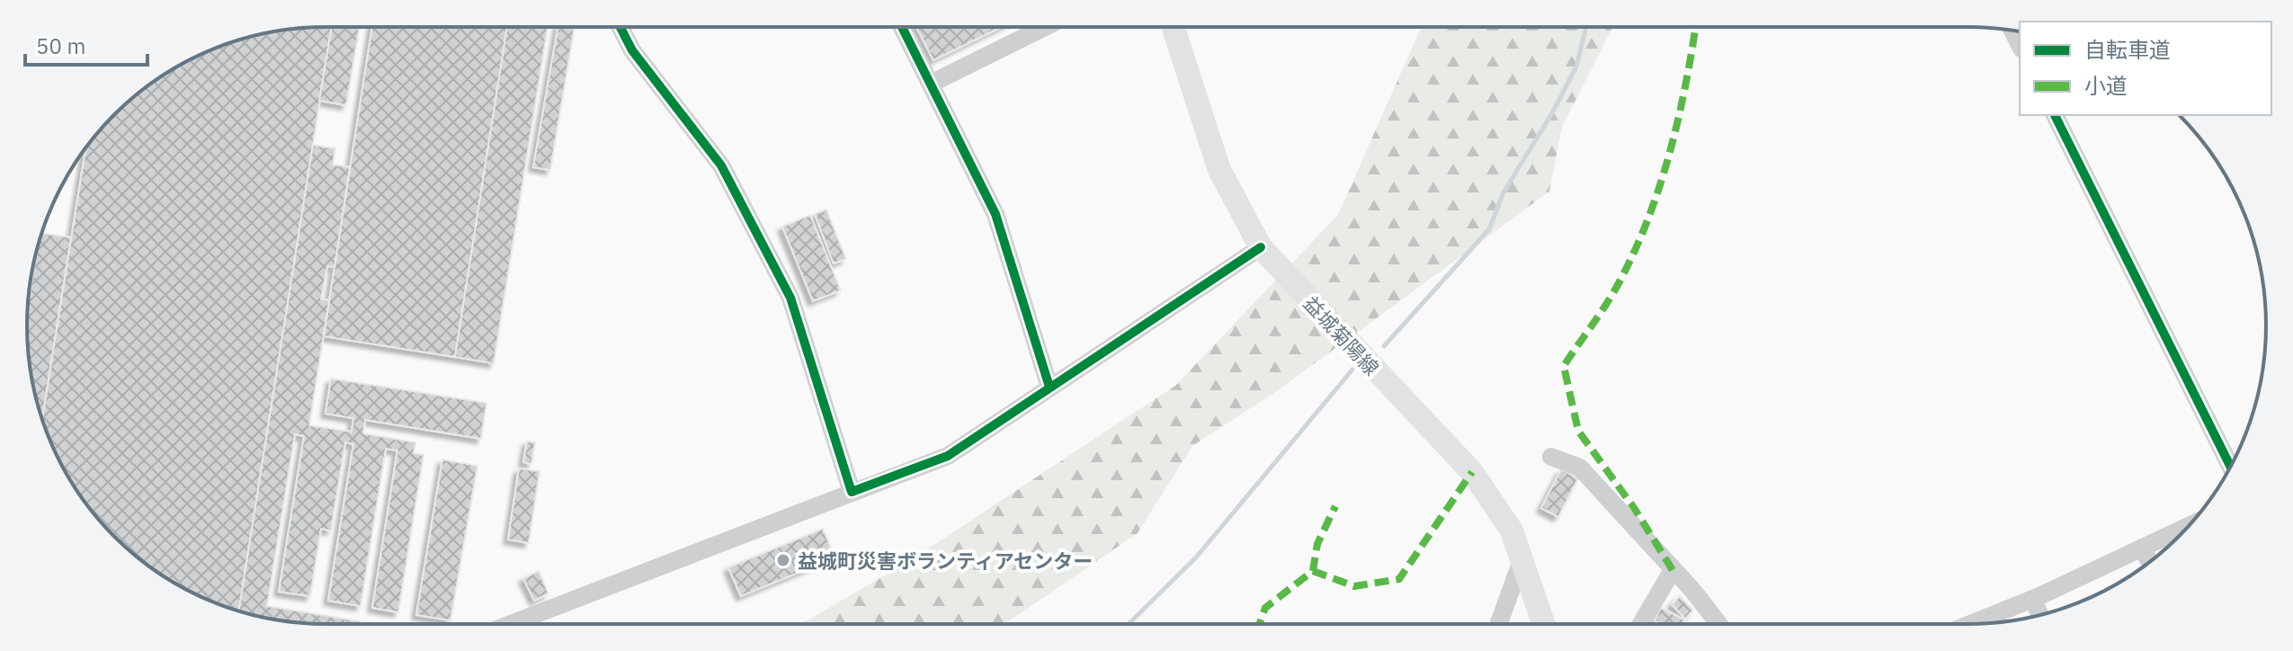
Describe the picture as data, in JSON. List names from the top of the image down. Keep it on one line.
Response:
{"streets":{"main road":["益城菊陽線"]},"places":["益城町災害ボランティアセンター"],"legend":["自転車道","小道"],"scale_bar":"50 m"}
